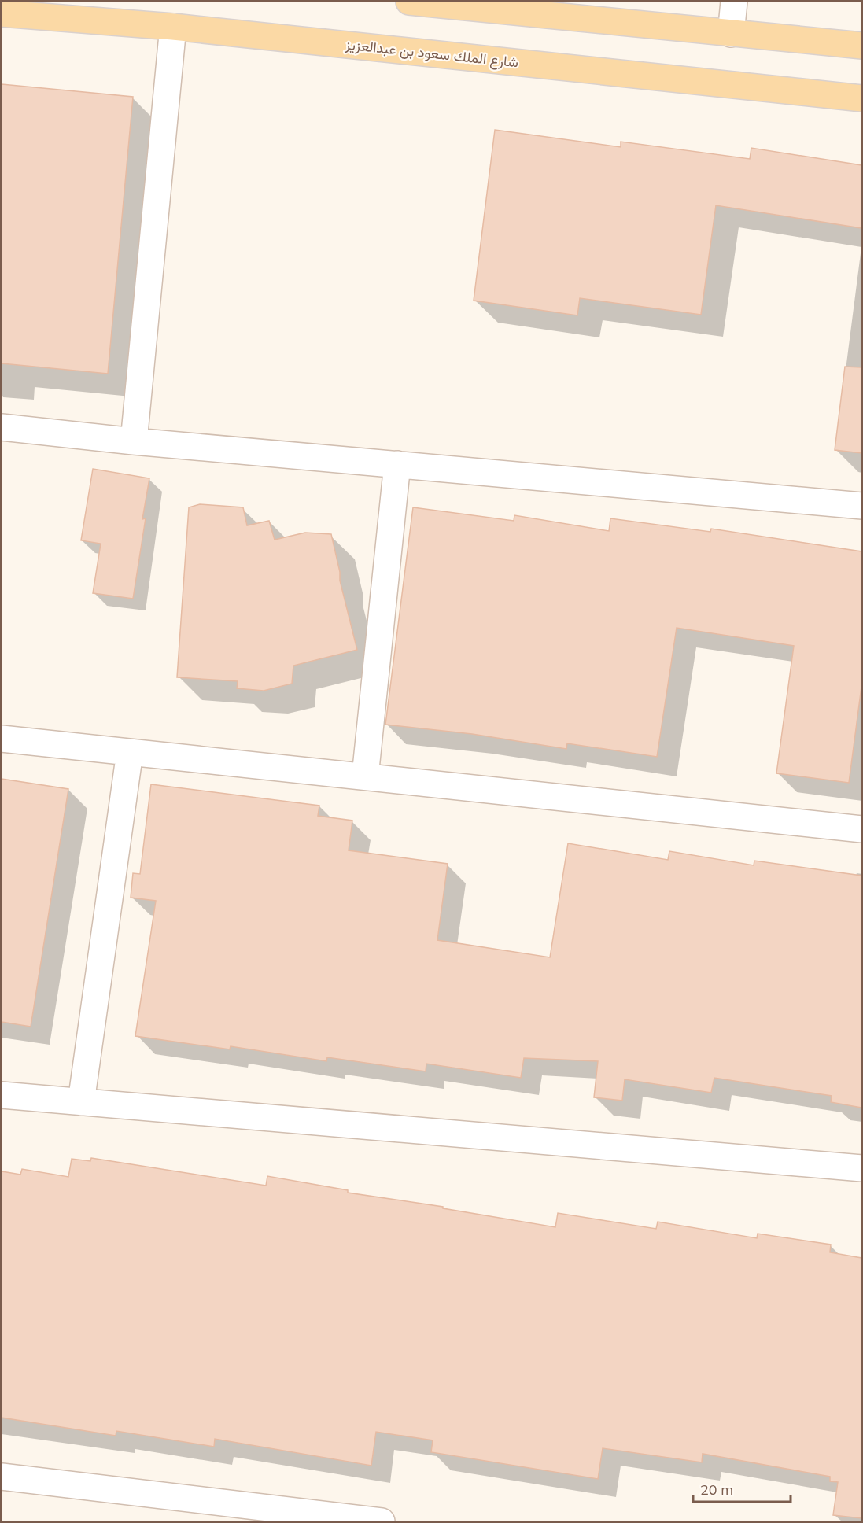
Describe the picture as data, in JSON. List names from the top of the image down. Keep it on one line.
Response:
{"streets":{"main road":["شارع الملك سعود بن عبدالعزيز"]},"scale_bar":"20 m"}
